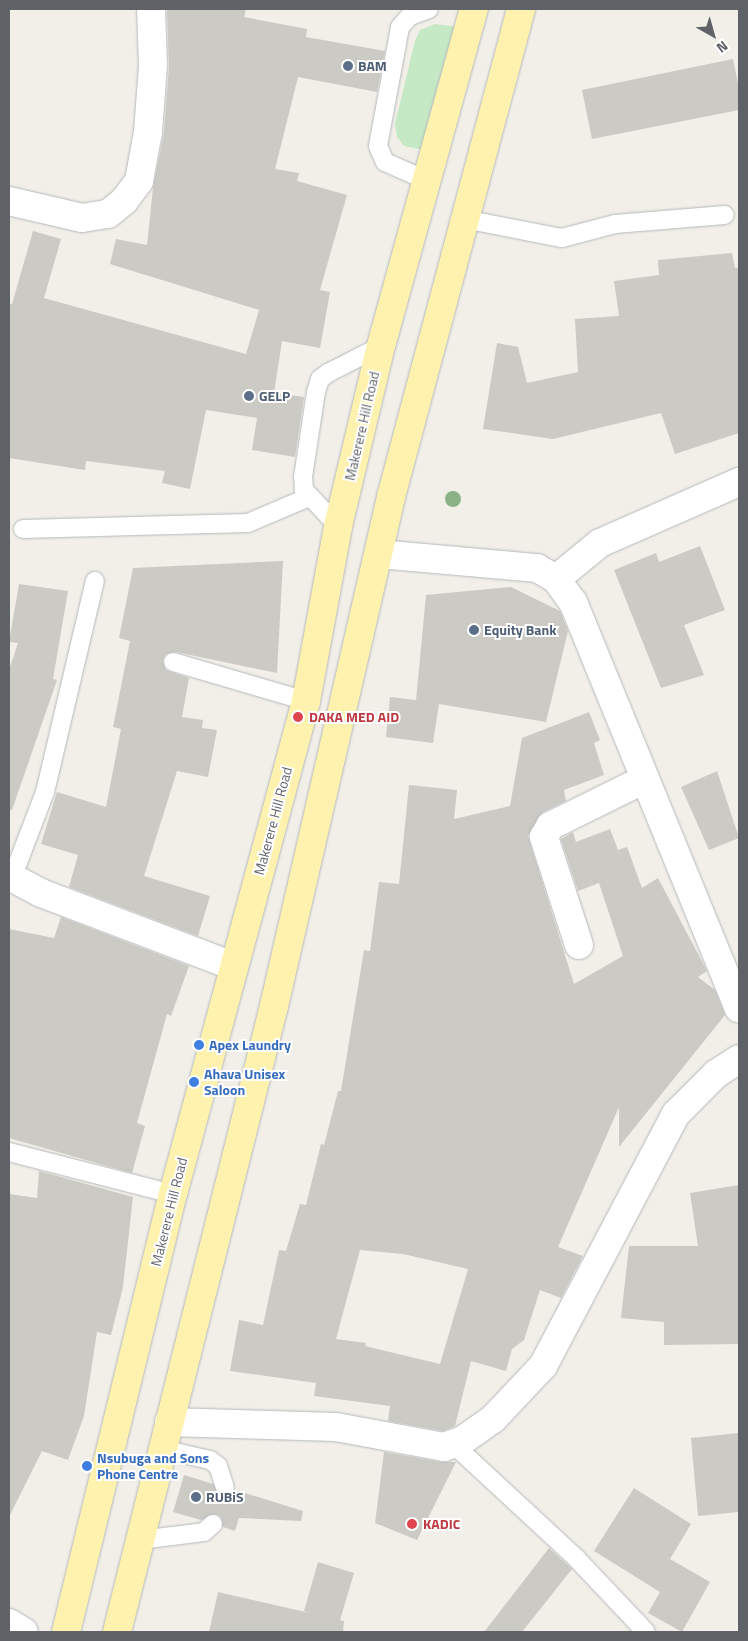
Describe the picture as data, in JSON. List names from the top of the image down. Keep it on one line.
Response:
{"streets":{"main road":["Makerere Hill Road"]},"places":["BAM","GELP","Equity Bank","DAKA MED AID","Apex Laundry","Ahava Unisex Saloon","Nsubuga and Sons Phone Centre","RUBiS","KADIC"],"north":"bottom right"}
